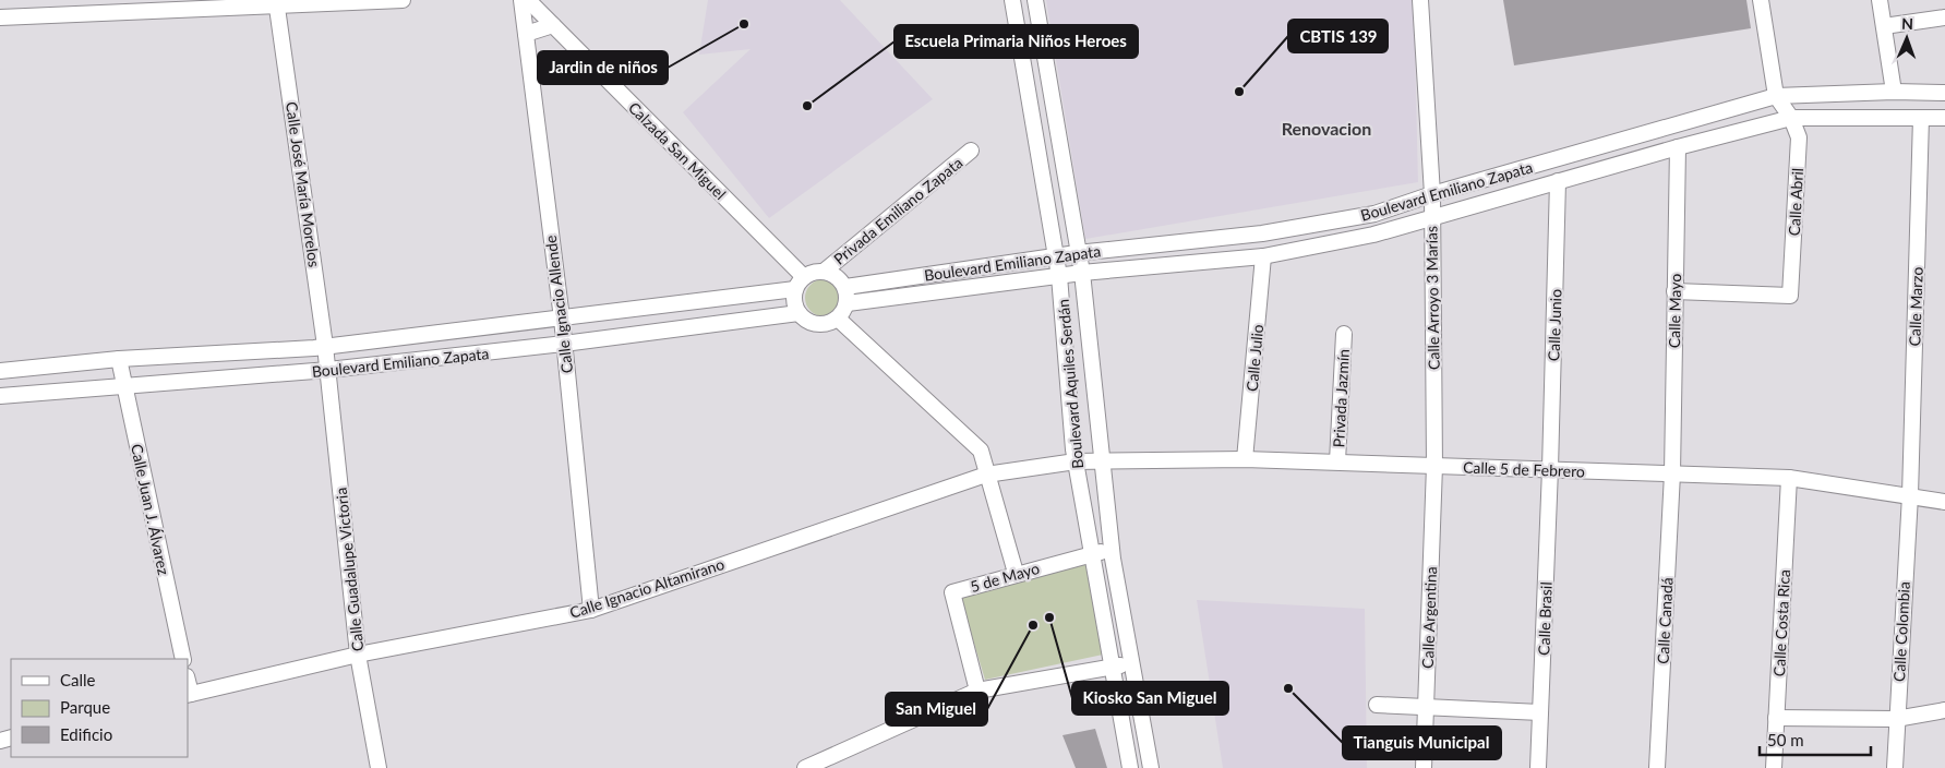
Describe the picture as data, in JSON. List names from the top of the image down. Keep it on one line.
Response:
{"streets":{"street":["Calzada San Miguel","Calle José María Morelos","Boulevard Emiliano Zapata","Calle Abril","Privada Emiliano Zapata","Calle Arroyo 3 Marías","Calle Ignacio Allende","Calle Marzo","Calle Mayo","Calle Junio","Calle Julio","Boulevard Aquiles Serdán","Privada Jazmín","Calle 5 de Febrero","Calle Juan J. Álvarez","Calle Guadalupe Victoria","5 de Mayo","Calle Ignacio Altamirano","Calle Argentina","Calle Brasil","Calle Canadá","Calle Costa Rica","Calle Colombia"]},"crossings":[["Calzada San Miguel","Boulevard Emiliano Zapata"],["Calzada San Miguel","Privada Emiliano Zapata"],["Calle José María Morelos","Boulevard Emiliano Zapata"],["Calle José María Morelos","Calle Guadalupe Victoria"],["Boulevard Emiliano Zapata","Calle Abril"],["Boulevard Emiliano Zapata","Privada Emiliano Zapata"],["Boulevard Emiliano Zapata","Calle Arroyo 3 Marías"],["Boulevard Emiliano Zapata","Calle Ignacio Allende"],["Boulevard Emiliano Zapata","Calle Marzo"],["Boulevard Emiliano Zapata","Calle Mayo"],["Boulevard Emiliano Zapata","Calle Junio"],["Boulevard Emiliano Zapata","Calle Julio"],["Boulevard Emiliano Zapata","Boulevard Aquiles Serdán"],["Boulevard Emiliano Zapata","Calle Juan J. Álvarez"],["Boulevard Emiliano Zapata","Calle Guadalupe Victoria"],["Calle Abril","Calle Mayo"],["Calle Arroyo 3 Marías","Calle 5 de Febrero"],["Calle Arroyo 3 Marías","Calle Argentina"],["Calle Ignacio Allende","Calle Ignacio Altamirano"],["Calle Marzo","Calle 5 de Febrero"],["Calle Marzo","Calle Colombia"],["Calle Mayo","Calle 5 de Febrero"],["Calle Mayo","Calle Canadá"],["Calle Junio","Calle 5 de Febrero"],["Calle Junio","Calle Brasil"],["Calle Julio","Calle 5 de Febrero"],["Boulevard Aquiles Serdán","Calle 5 de Febrero"],["Boulevard Aquiles Serdán","5 de Mayo"],["Boulevard Aquiles Serdán","Calle Ignacio Altamirano"],["Privada Jazmín","Calle 5 de Febrero"],["Calle 5 de Febrero","Calle Ignacio Altamirano"],["Calle 5 de Febrero","Calle Argentina"],["Calle 5 de Febrero","Calle Brasil"],["Calle 5 de Febrero","Calle Canadá"],["Calle 5 de Febrero","Calle Costa Rica"],["Calle 5 de Febrero","Calle Colombia"],["Calle Guadalupe Victoria","Calle Ignacio Altamirano"]],"districts":["Renovacion"],"places":["Jardin de niños","CBTIS 139","Escuela Primaria Niños Heroes","Kiosko San Miguel","San Miguel","Tianguis Municipal"],"legend":["Calle","Parque","Edificio"],"scale_bar":"50 m","north":"top"}
